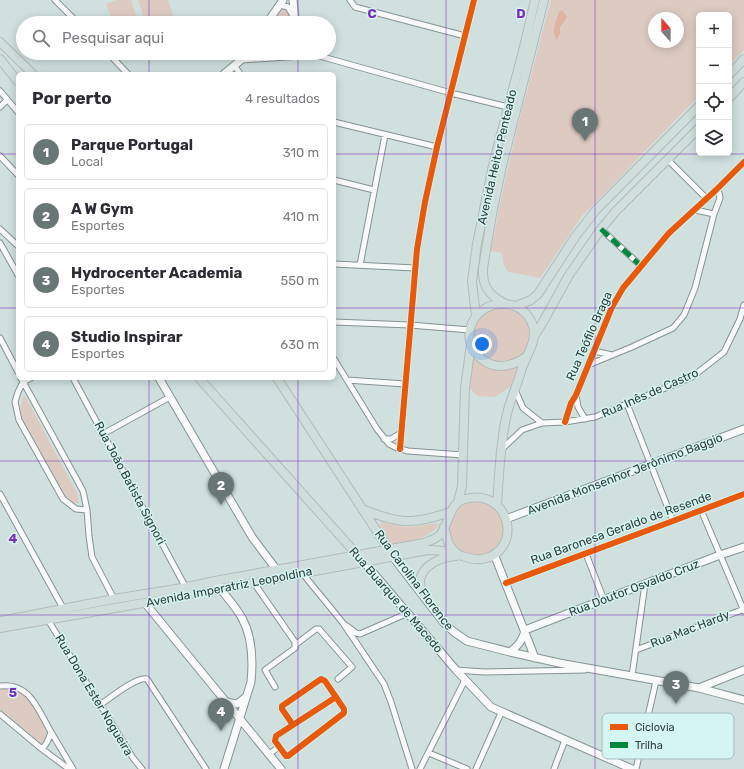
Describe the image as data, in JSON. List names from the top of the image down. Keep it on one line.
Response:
{"streets":{"main road":["Avenida Heitor Penteado","Avenida Monsenhor Jerônimo Baggio","Rua Carolina Florence","Avenida Imperatriz Leopoldina","Rua Doutor Osvaldo Cruz","Rua Buarque de Macedo"],"street":["Rua Teófilo Braga","Rua Inês de Castro","Rua João Batista Signori","Rua Baronesa Geraldo de Resende","Rua Mac Hardy","Rua Dona Ester Nogueira"]},"crossings":[["Rua Teófilo Braga","Rua Inês de Castro"],["Avenida Monsenhor Jerônimo Baggio","Avenida Imperatriz Leopoldina"],["Rua João Batista Signori","Avenida Imperatriz Leopoldina"],["Rua Carolina Florence","Avenida Imperatriz Leopoldina"],["Avenida Imperatriz Leopoldina","Rua Buarque de Macedo"],["Avenida Imperatriz Leopoldina","Rua Dona Ester Nogueira"]],"legend":["Ciclovia","Trilha"],"north":"top","page":{"map_buttons":["+","−"],"search":"Pesquisar aqui","heading":["Por perto","4 resultados"],"pins":["1","2","3","4"],"list":[{"mark":"1","name":"Parque Portugal","note":"Local","value":"310 m"},{"mark":"2","name":"A W Gym","note":"Esportes","value":"410 m"},{"mark":"3","name":"Hydrocenter Academia","note":"Esportes","value":"550 m"},{"mark":"4","name":"Studio Inspirar","note":"Esportes","value":"630 m"}]},"grid":{"columns":["C","D"],"rows":["4","5"]}}
